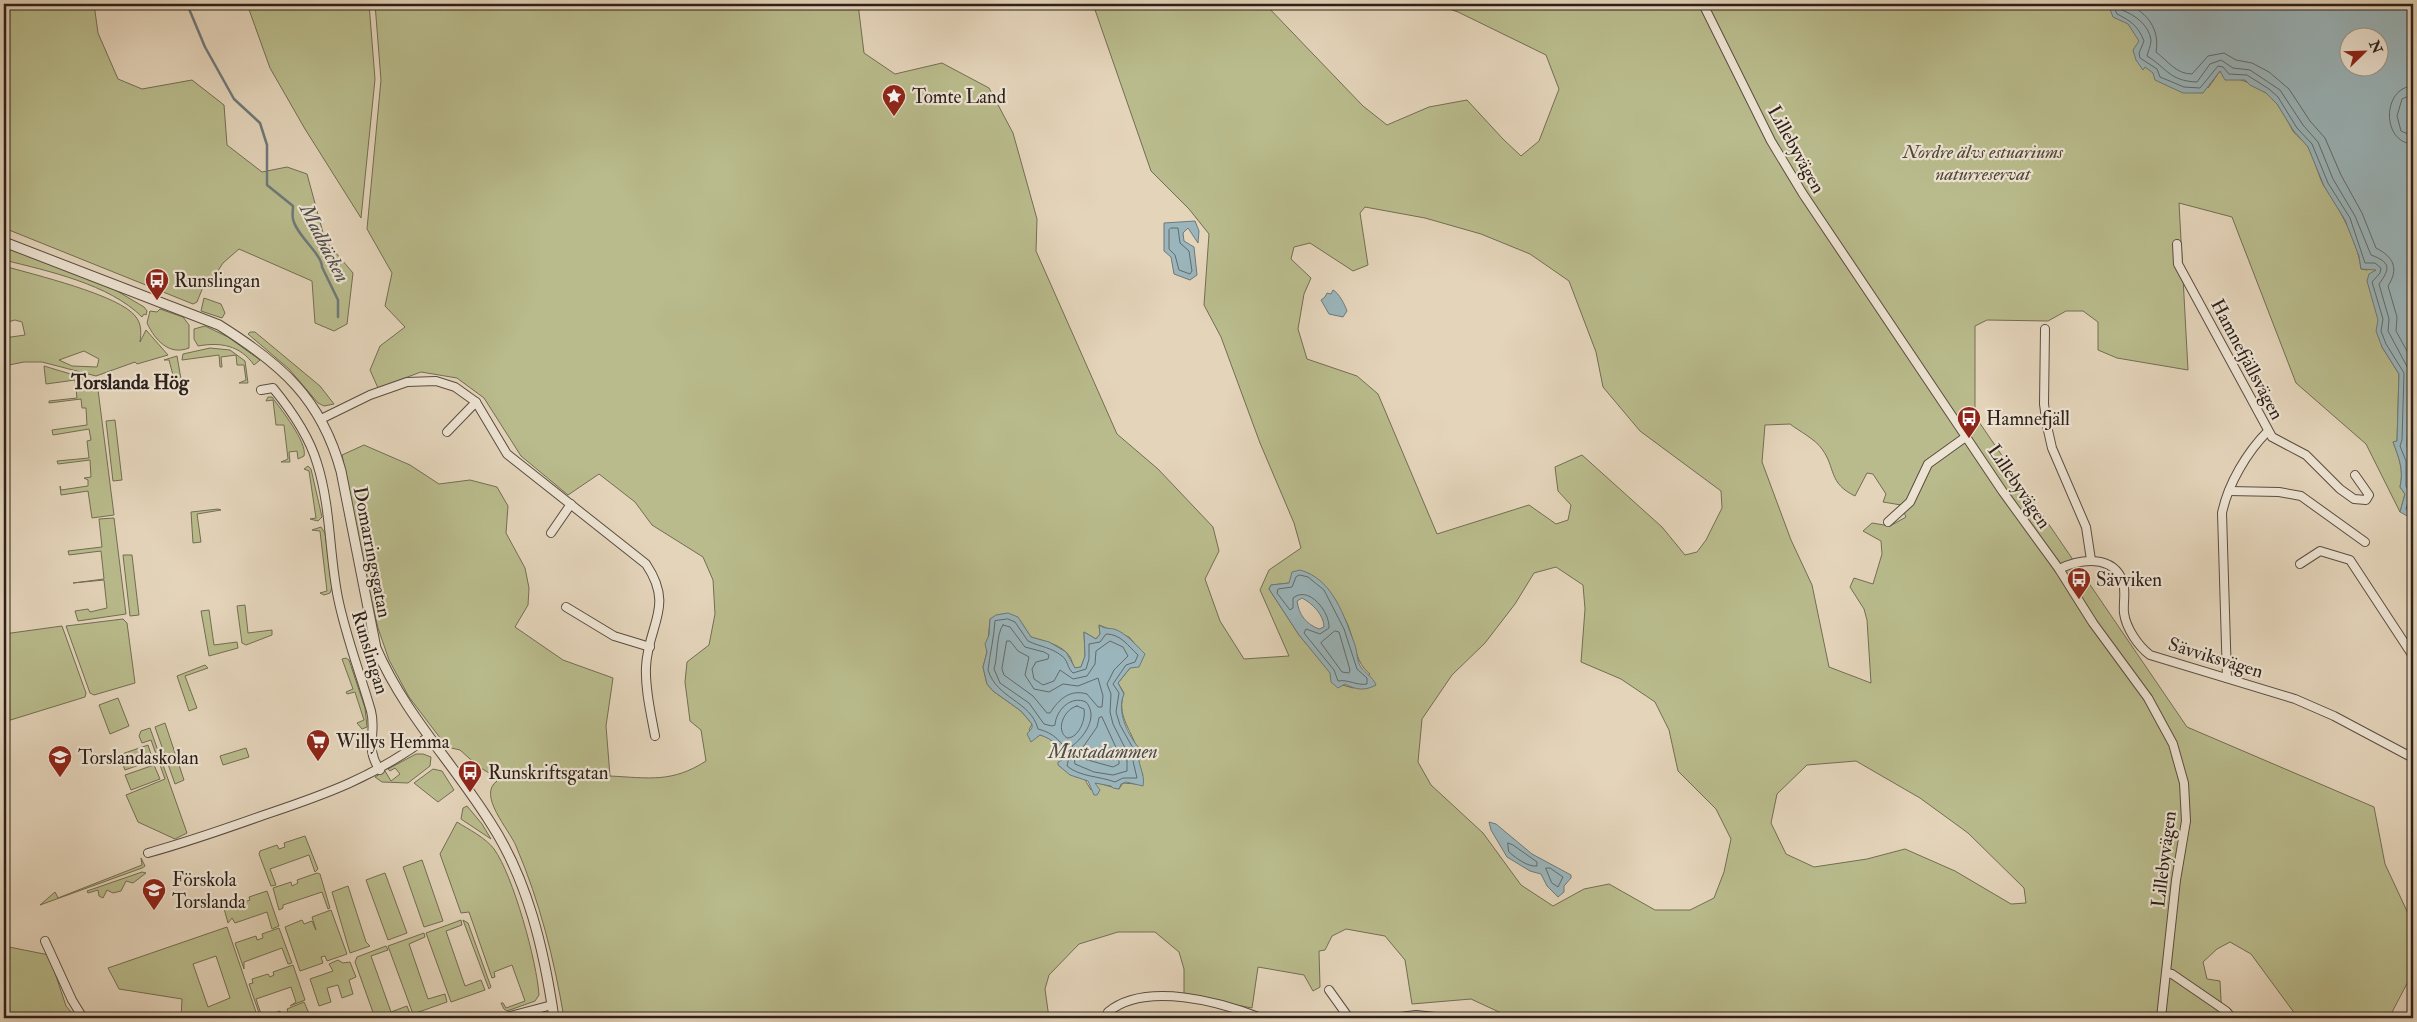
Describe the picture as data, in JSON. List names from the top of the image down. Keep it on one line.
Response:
{"streets":{"street":["Lillebyvägen","Hamnefjällsvägen","Domarringsgatan","Runslingan","Sävviksvägen"]},"districts":["Torslanda Hög"],"water":["Madbäcken","Mustadammen"],"parks":["Nordre älvs estuariums naturreservat"],"places":{"place":["Tomte Land"],"bus stop":["Runslingan","Hamnefjäll","Sävviken","Runskriftsgatan"],"supermarket":["Willys Hemma"],"school or university":["Torslandaskolan","Förskola Torslanda"]},"north":"top right"}
